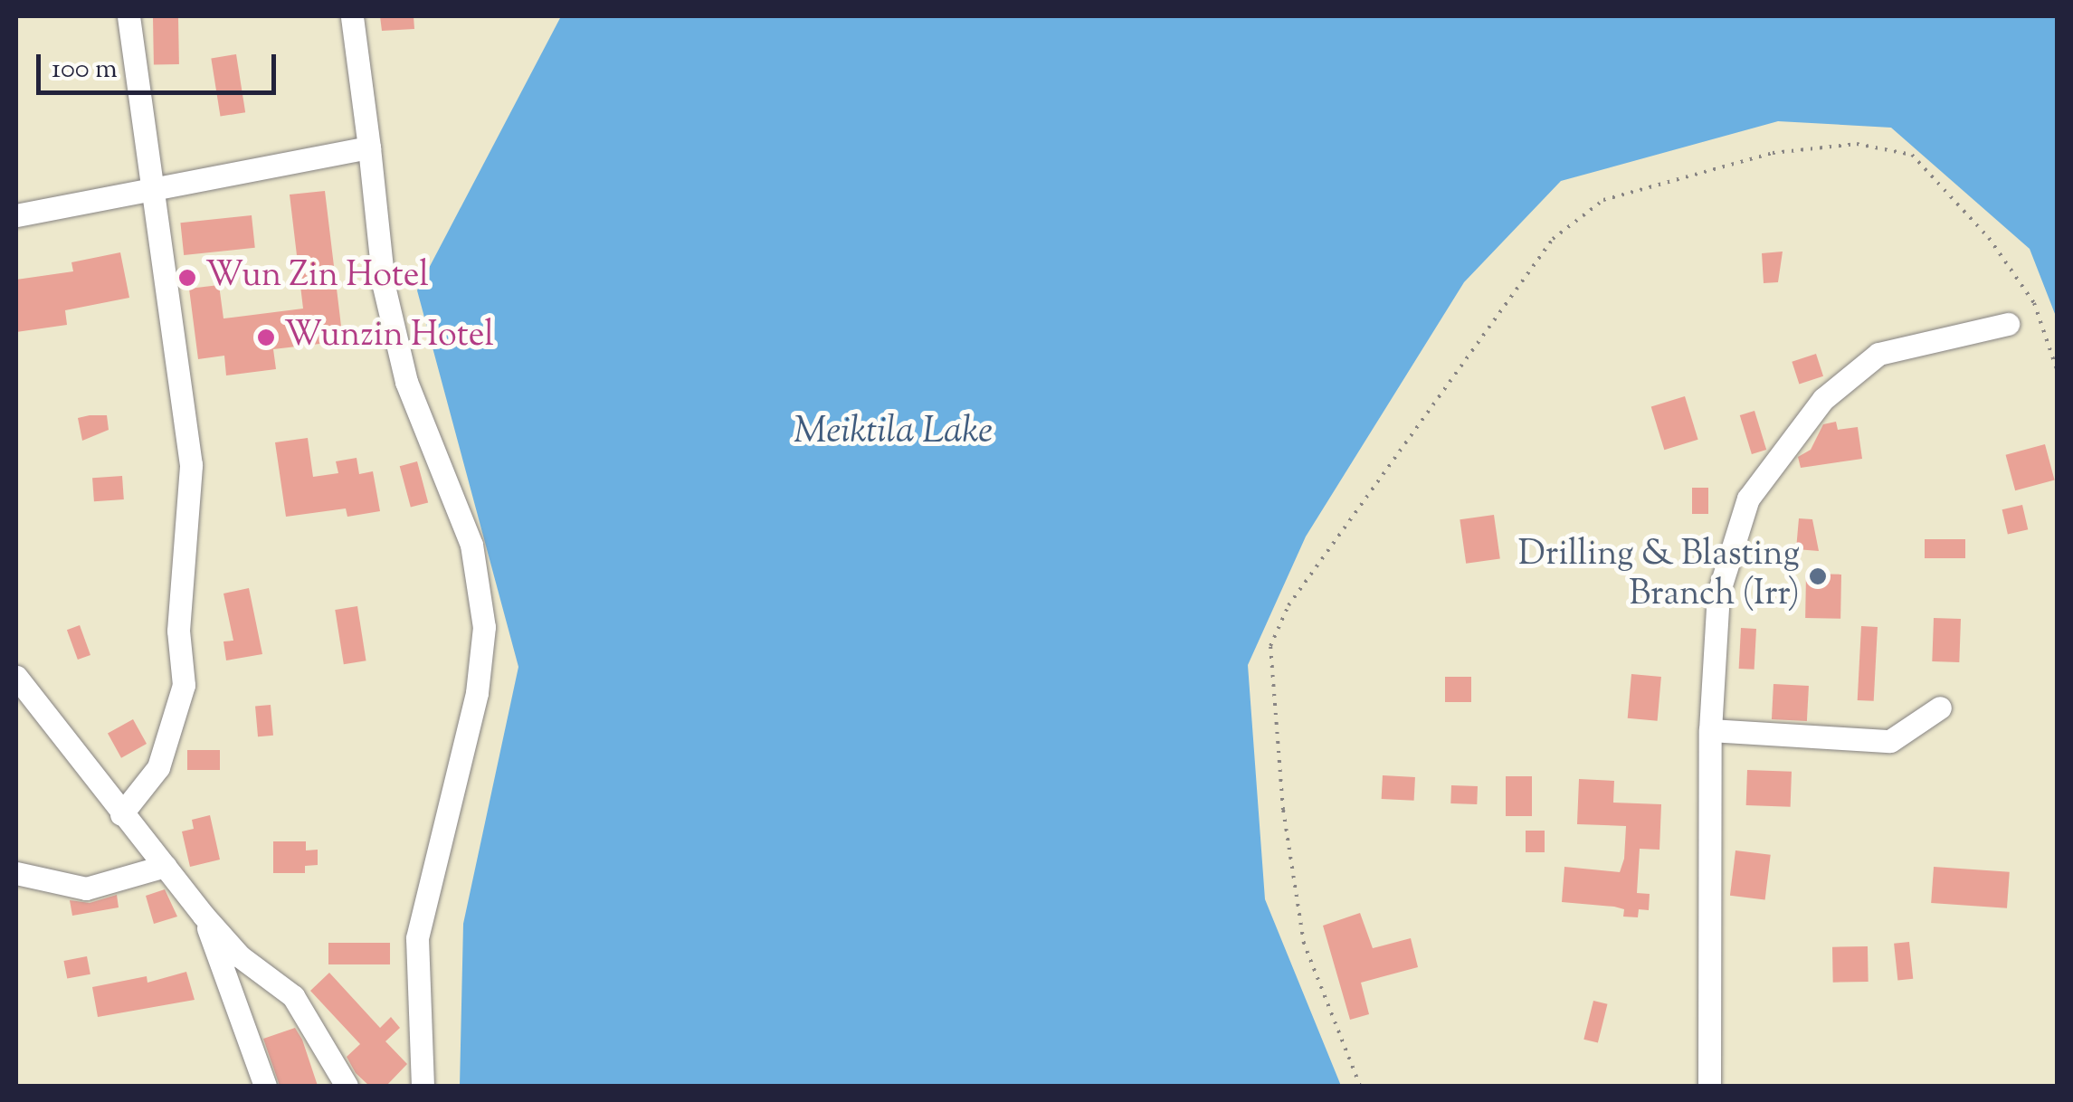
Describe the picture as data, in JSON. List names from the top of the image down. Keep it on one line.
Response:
{"water":["Meiktila Lake"],"places":["Wun Zin Hotel","Wunzin Hotel","Drilling & Blasting Branch (Irr)"],"scale_bar":"100 m"}
